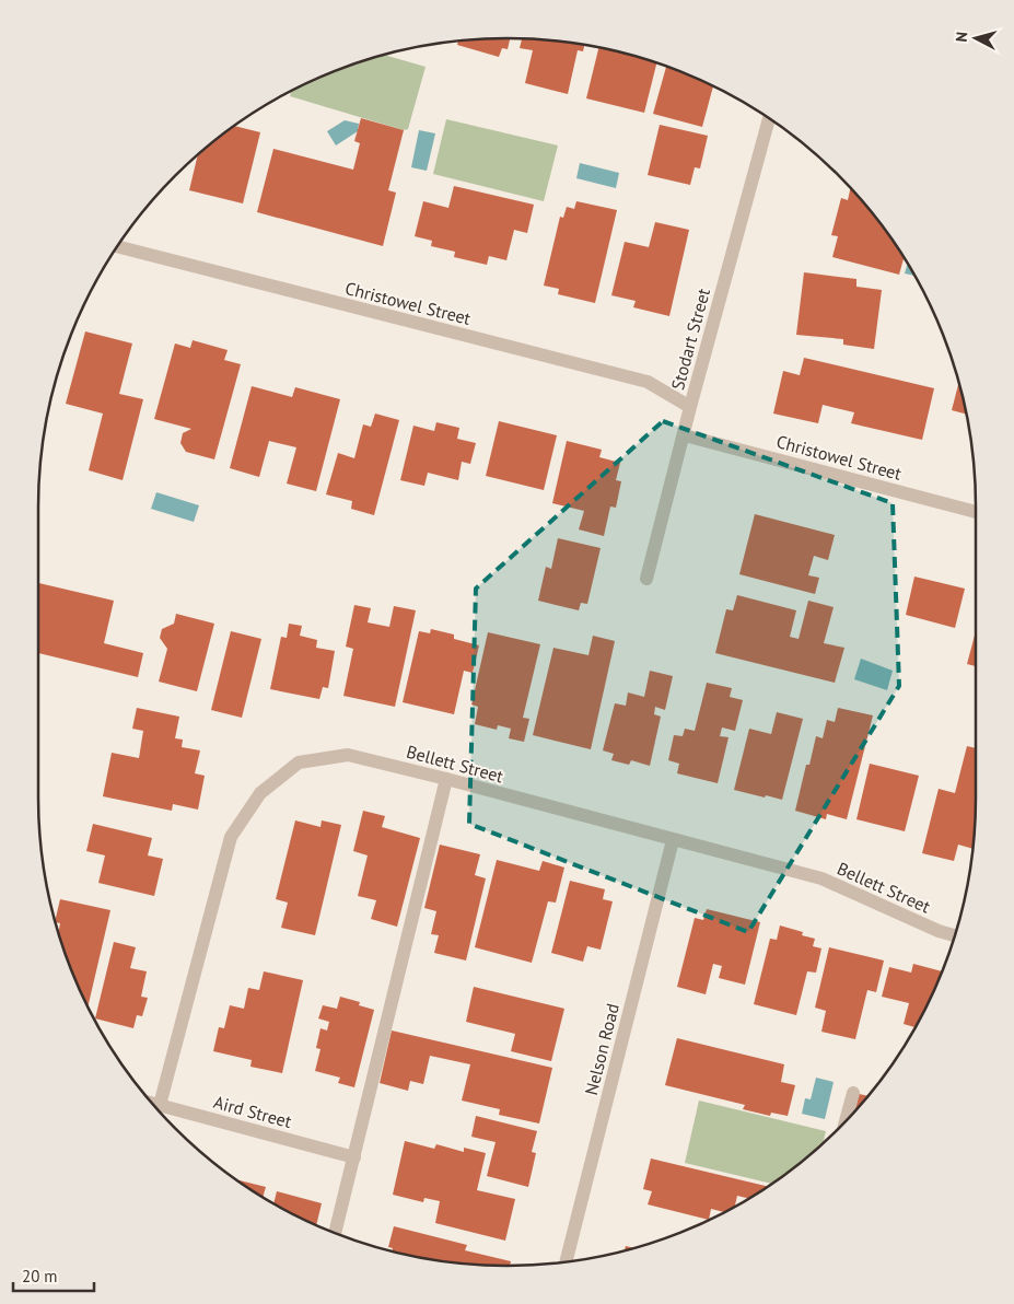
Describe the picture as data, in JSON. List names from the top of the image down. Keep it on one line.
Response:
{"streets":{"street":["Christowel Street","Stodart Street","Bellett Street","Nelson Road","Aird Street"]},"crossings":[["Christowel Street","Stodart Street"],["Bellett Street","Nelson Road"],["Bellett Street","Aird Street"]],"scale_bar":"20 m","north":"left"}
